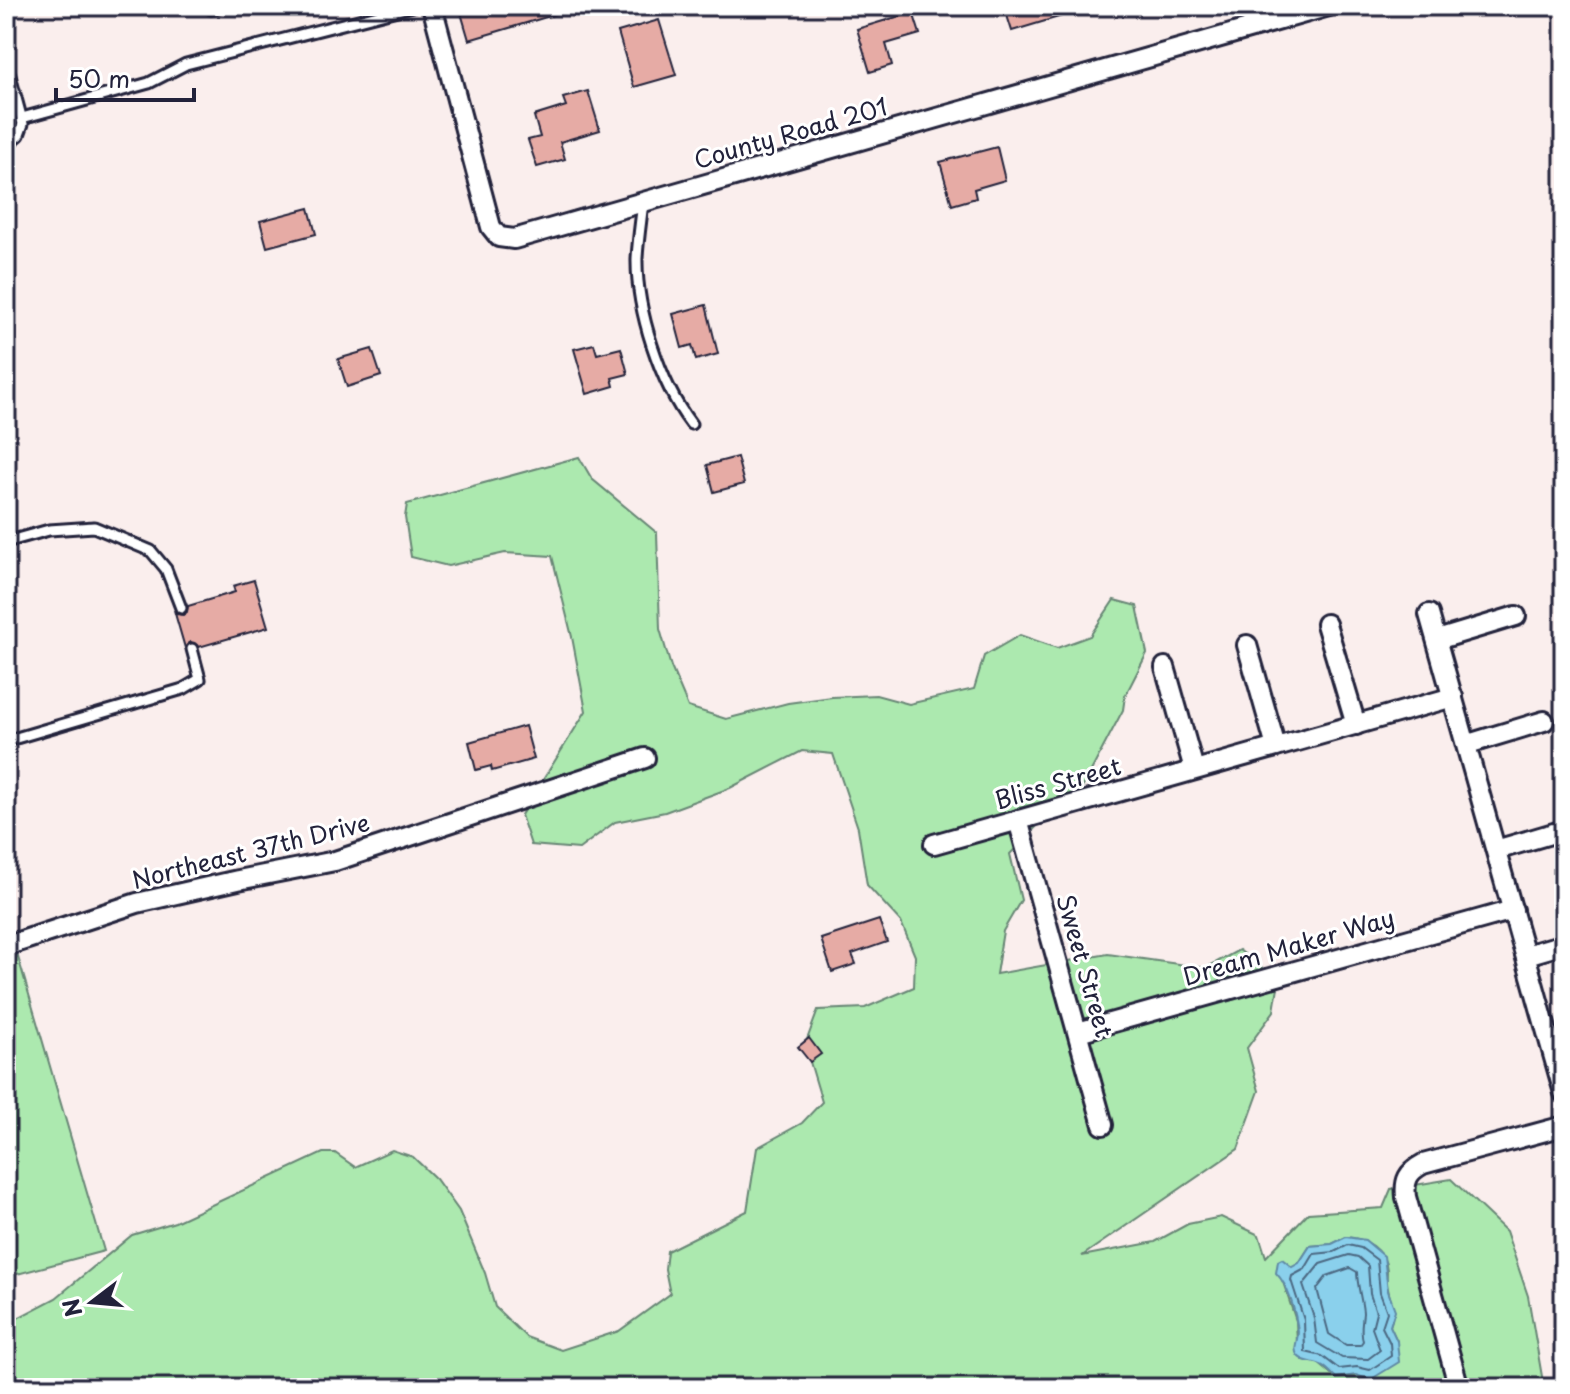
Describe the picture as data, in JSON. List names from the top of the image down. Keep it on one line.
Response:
{"streets":{"street":["County Road 201","Bliss Street","Northeast 37th Drive","Dream Maker Way","Sweet Street"]},"crossings":[["Bliss Street","Sweet Street"],["Dream Maker Way","Sweet Street"]],"scale_bar":"50 m","north":"left"}
